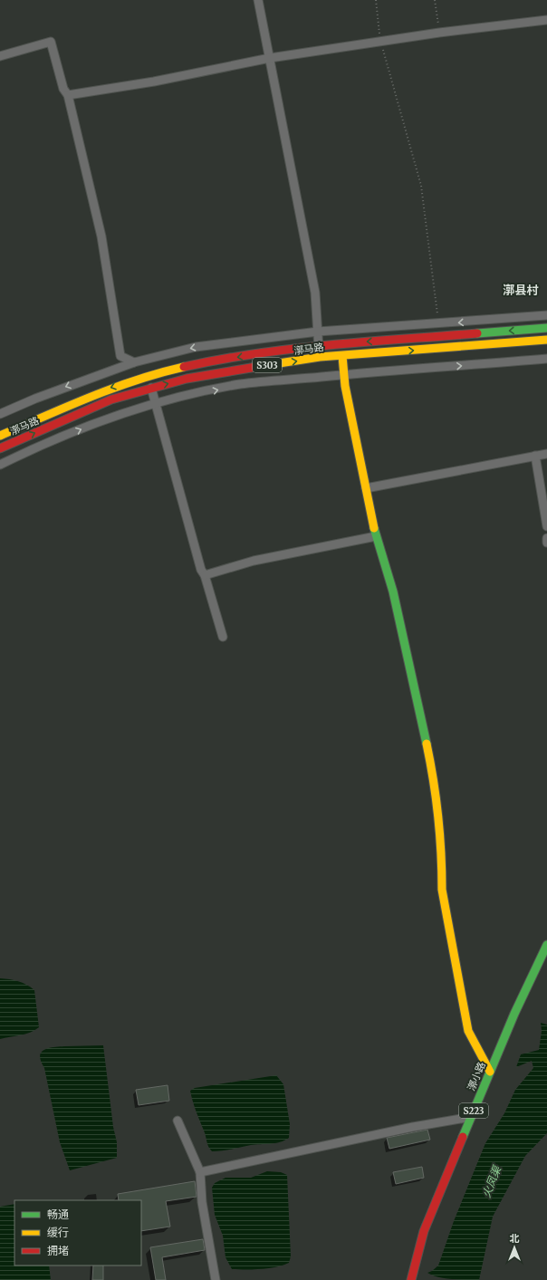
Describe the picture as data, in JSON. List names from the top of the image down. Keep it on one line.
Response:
{"streets":{"main road":["漷马路","S303","漷小路","S223"]},"districts":["漷县村"],"water":["火凤渠"],"legend":["畅通","缓行","拥堵"],"north":"top"}
